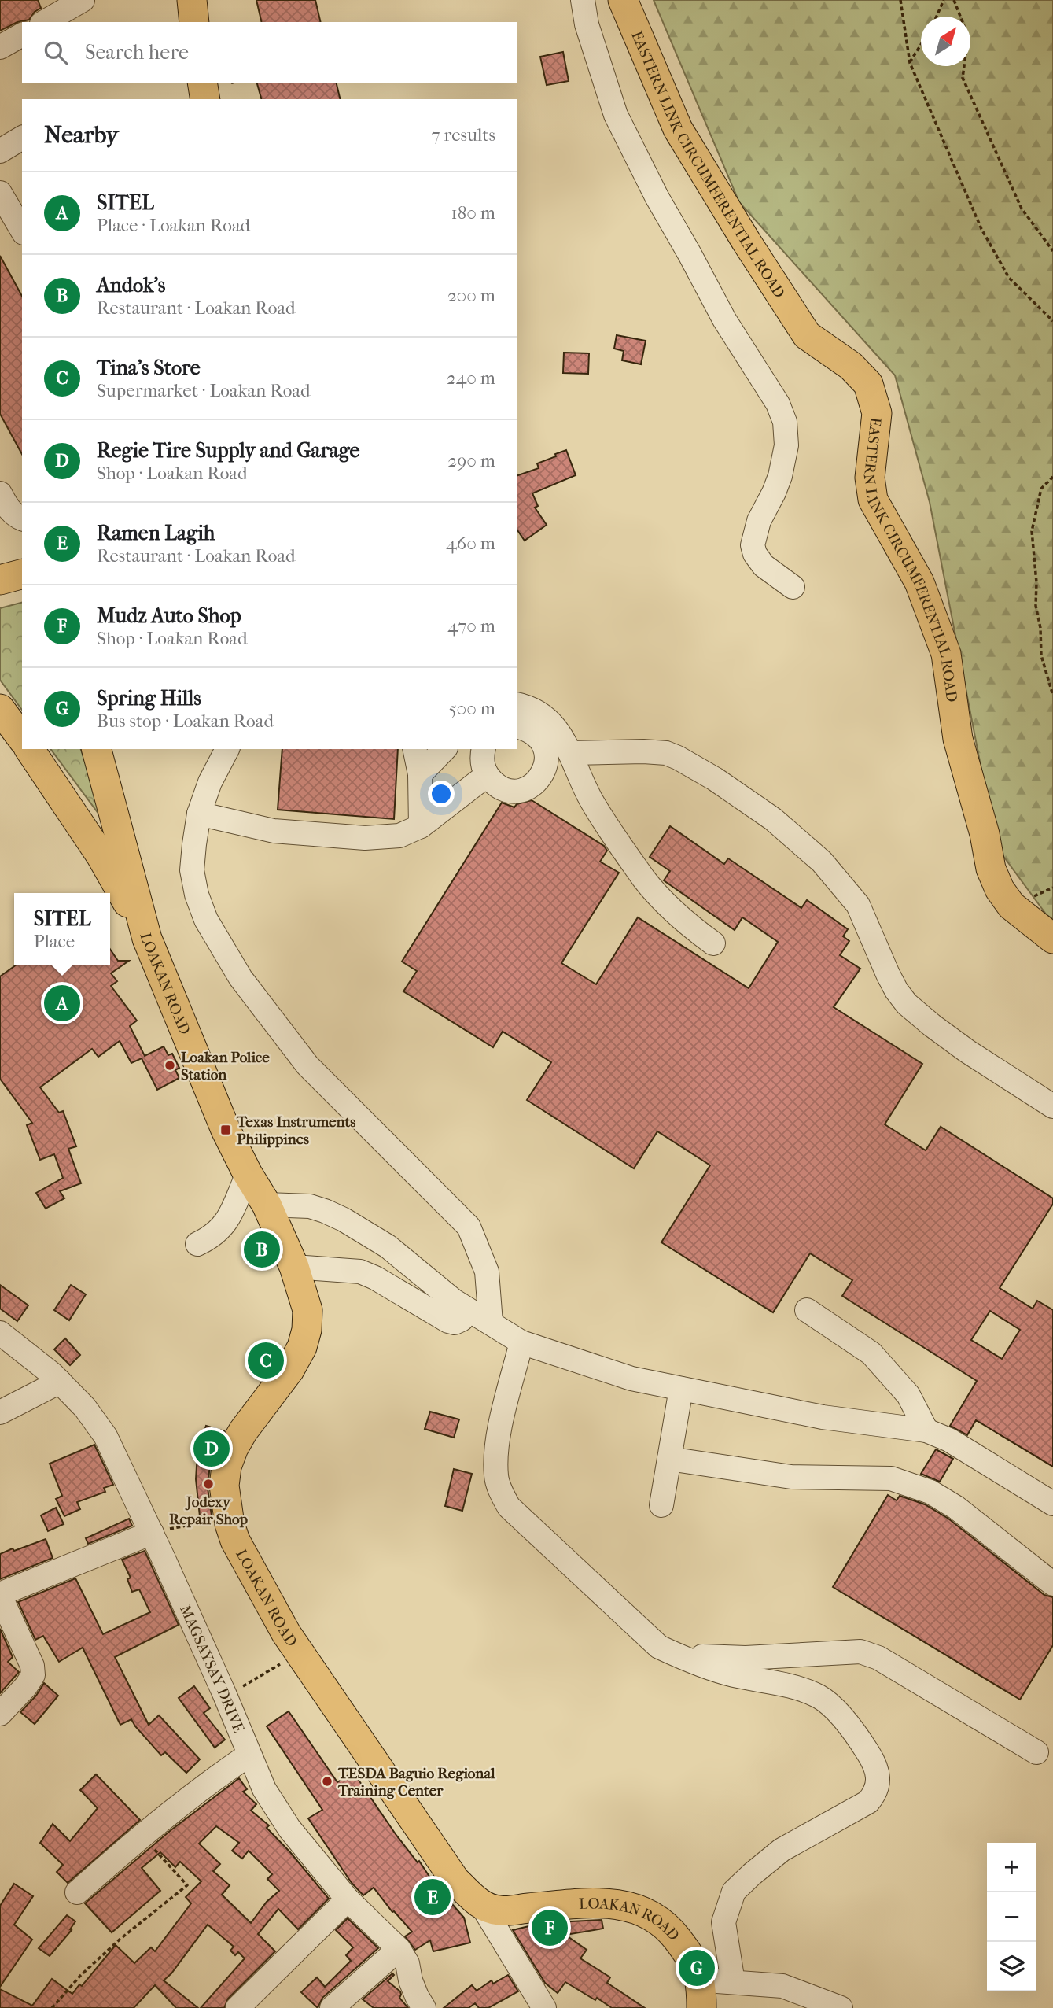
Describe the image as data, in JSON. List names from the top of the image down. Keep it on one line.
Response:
{"streets":{"main road":["EASTERN LINK CIRCUMFERENTIAL ROAD","LOAKAN ROAD"],"street":["MAGSAYSAY DRIVE"]},"places":{"other":["Loakan Police Station","Jodexy Repair Shop","TESDA Baguio Regional Training Center"],"transit":["Texas Instruments Philippines"]},"north":"top right","page":{"search":"Search here","heading":["Nearby","7 results"],"list":[{"mark":"A","name":"SITEL","note":"Place · Loakan Road","value":"180 m"},{"mark":"B","name":"Andok's","note":"Restaurant · Loakan Road","value":"200 m"},{"mark":"C","name":"Tina's Store","note":"Supermarket · Loakan Road","value":"240 m"},{"mark":"D","name":"Regie Tire Supply and Garage","note":"Shop · Loakan Road","value":"290 m"},{"mark":"E","name":"Ramen Lagih","note":"Restaurant · Loakan Road","value":"460 m"},{"mark":"F","name":"Mudz Auto Shop","note":"Shop · Loakan Road","value":"470 m"},{"mark":"G","name":"Spring Hills","note":"Bus stop · Loakan Road","value":"500 m"}],"popup":["SITEL","Place"],"pins":["A","B","C","D","E","F","G"],"map_buttons":["+","−"]}}
